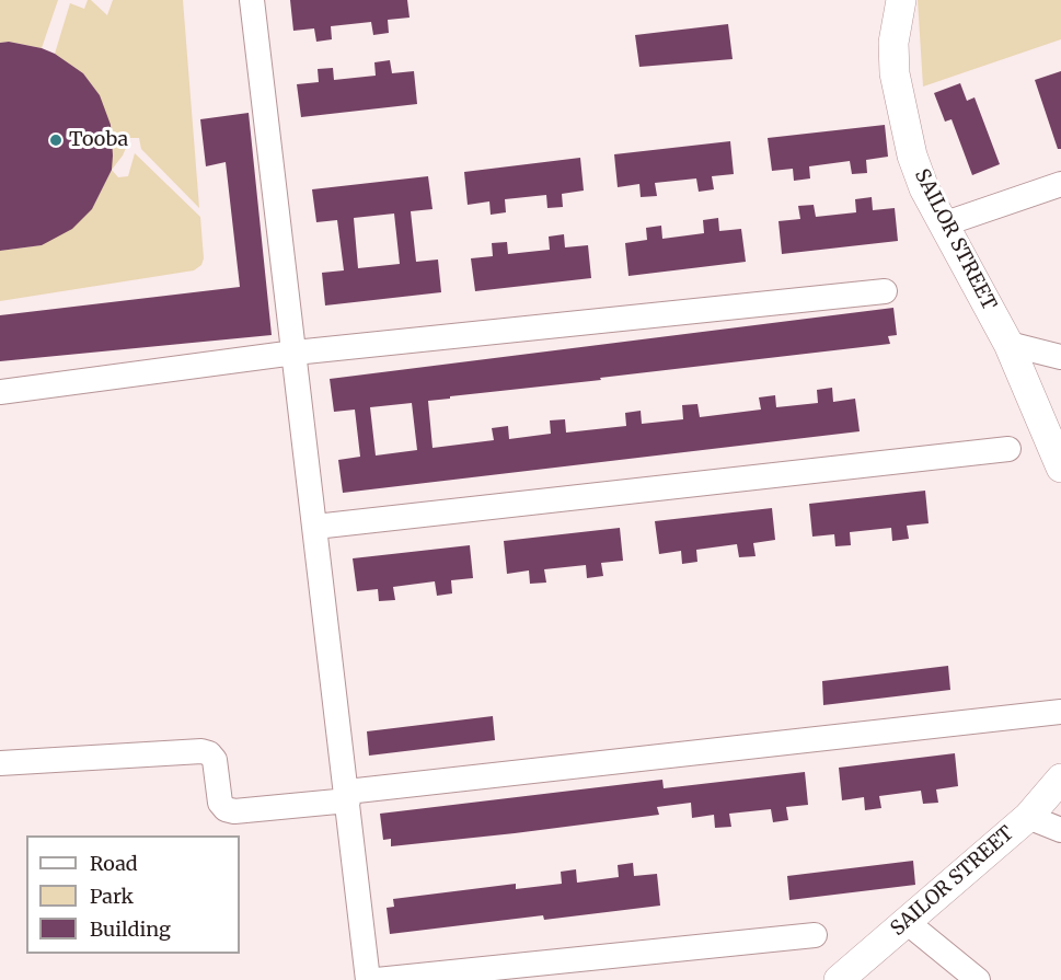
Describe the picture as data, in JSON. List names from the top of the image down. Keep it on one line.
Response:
{"streets":{"street":["SAILOR STREET"]},"places":["Tooba"],"legend":["Road","Park","Building"]}
